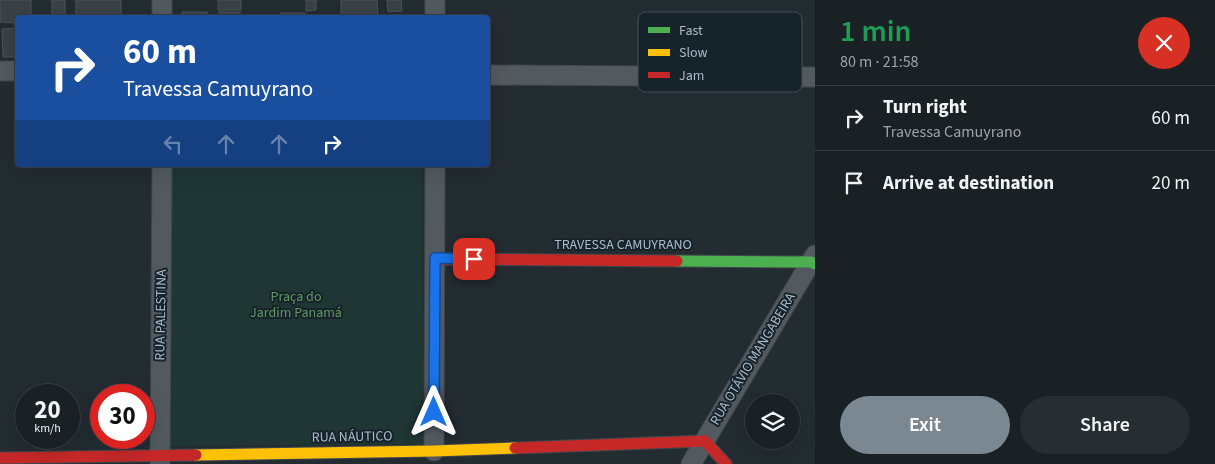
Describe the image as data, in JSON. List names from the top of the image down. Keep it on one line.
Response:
{"streets":{"street":["TRAVESSA CAMUYRANO","RUA PALESTINA","RUA OTÁVIO MANGABEIRA","RUA NÁUTICO"]},"crossings":[["TRAVESSA CAMUYRANO","RUA OTÁVIO MANGABEIRA"],["RUA PALESTINA","RUA NÁUTICO"],["RUA OTÁVIO MANGABEIRA","RUA NÁUTICO"]],"parks":["Praça do Jardim Panamá"],"legend":["Fast","Slow","Jam"],"page":{"heading":["1 min","80 m · 21:58"],"turn":["60 m","Travessa Camuyrano"],"list":[{"name":"Turn right","note":"Travessa Camuyrano","value":"60 m"},{"name":"Arrive at destination","value":"20 m"}],"speed":"20 km/h","limit":"30","buttons":["Exit","Share"]}}
